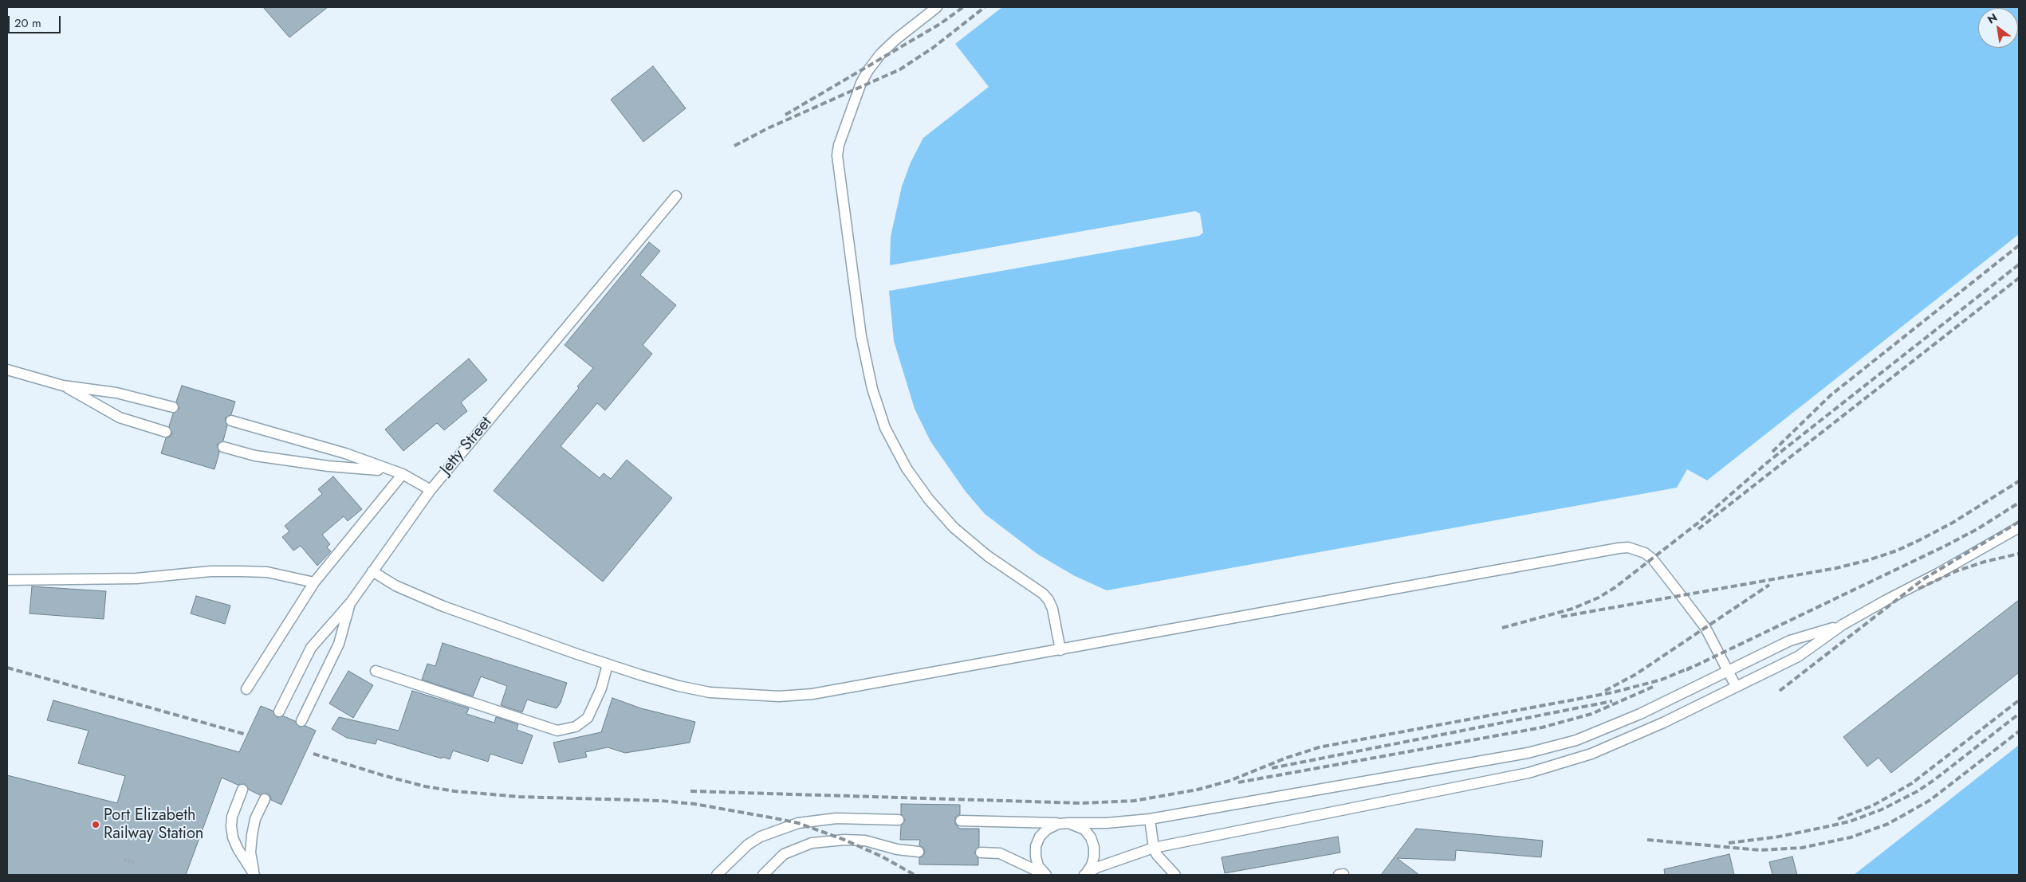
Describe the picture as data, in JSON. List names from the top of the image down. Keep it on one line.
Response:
{"streets":{"lane":["Jetty Street"]},"places":["Port Elizabeth Railway Station"],"scale_bar":"20 m","north":"top left"}
